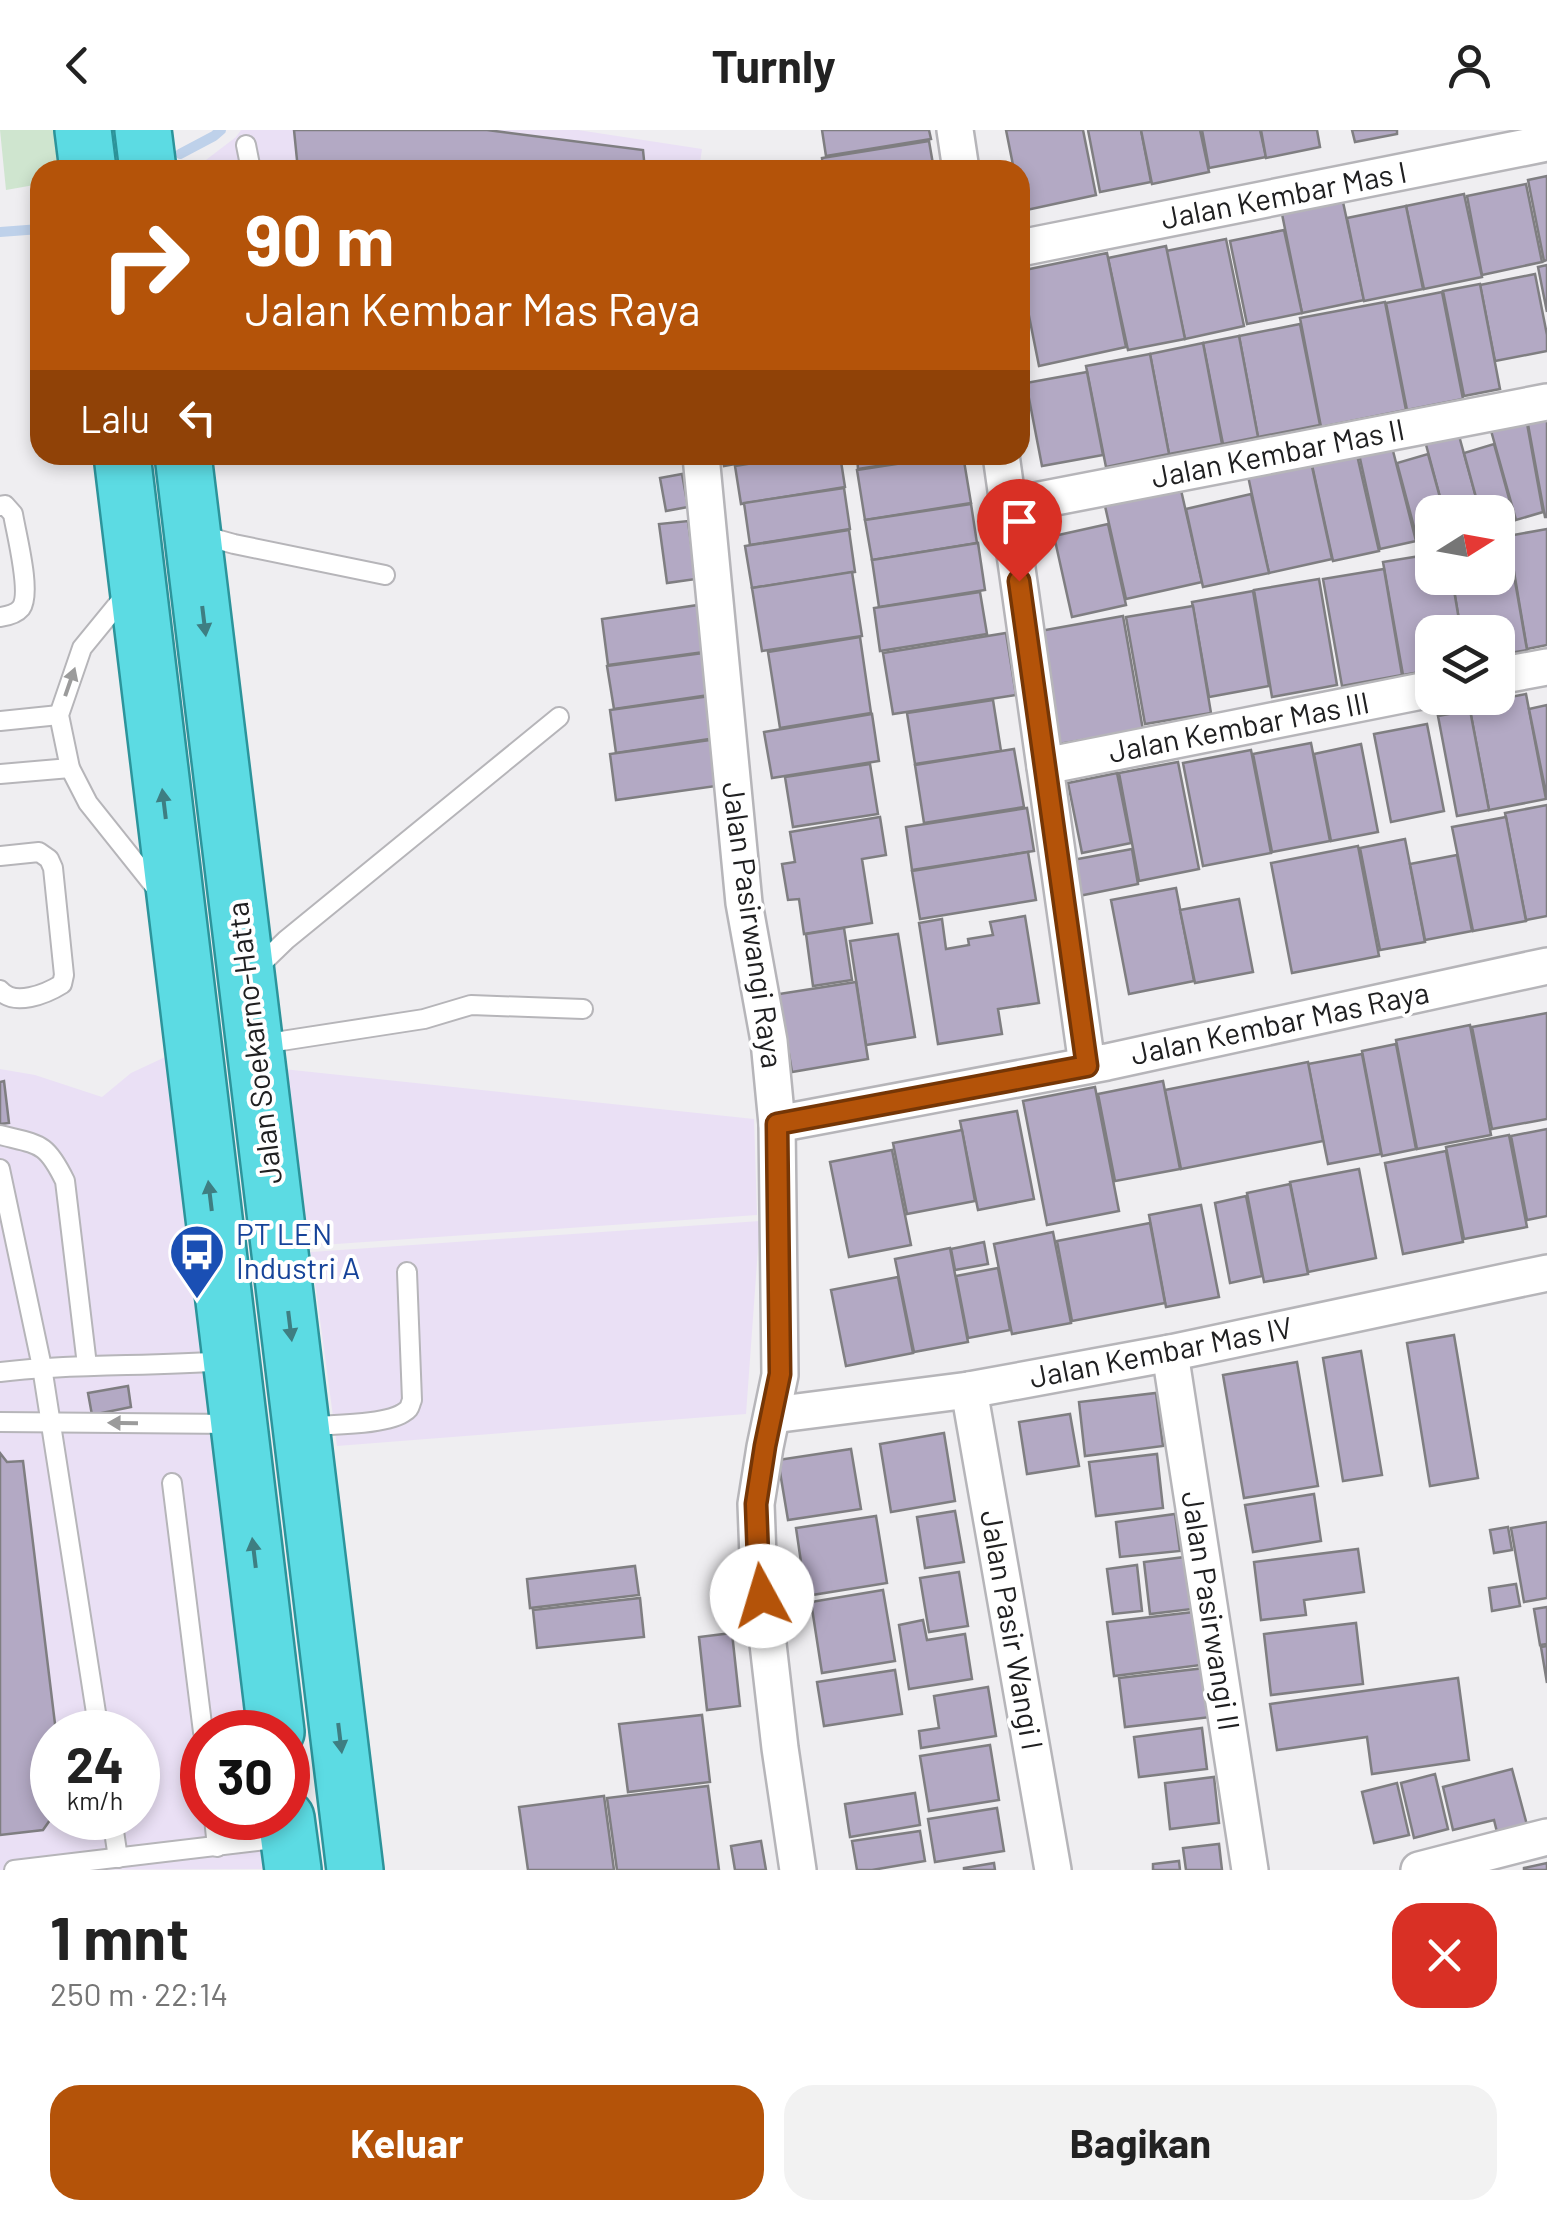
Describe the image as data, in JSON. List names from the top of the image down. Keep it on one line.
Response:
{"streets":{"highway":["Jalan Soekarno-Hatta"],"street":["Jalan Kembar Mas I","Jalan Kembar Mas II","Jalan Kembar Mas III","Jalan Pasirwangi Raya","Jalan Kembar Mas Raya","Jalan Kembar Mas IV","Jalan Pasirwangi II","Jalan Pasir Wangi I"]},"crossings":[["Jalan Pasirwangi Raya","Jalan Kembar Mas Raya"],["Jalan Pasirwangi Raya","Jalan Kembar Mas IV"],["Jalan Kembar Mas IV","Jalan Pasirwangi II"],["Jalan Kembar Mas IV","Jalan Pasir Wangi I"]],"places":{"bus stop":["PT LEN Industri A"]},"north":"right","page":{"header":"Turnly","turn":["90 m","Jalan Kembar Mas Raya"],"then":"Lalu","speed":"24 km/h","limit":"30","heading":["1 mnt","250 m · 22:14"],"buttons":["Keluar","Bagikan"]}}
